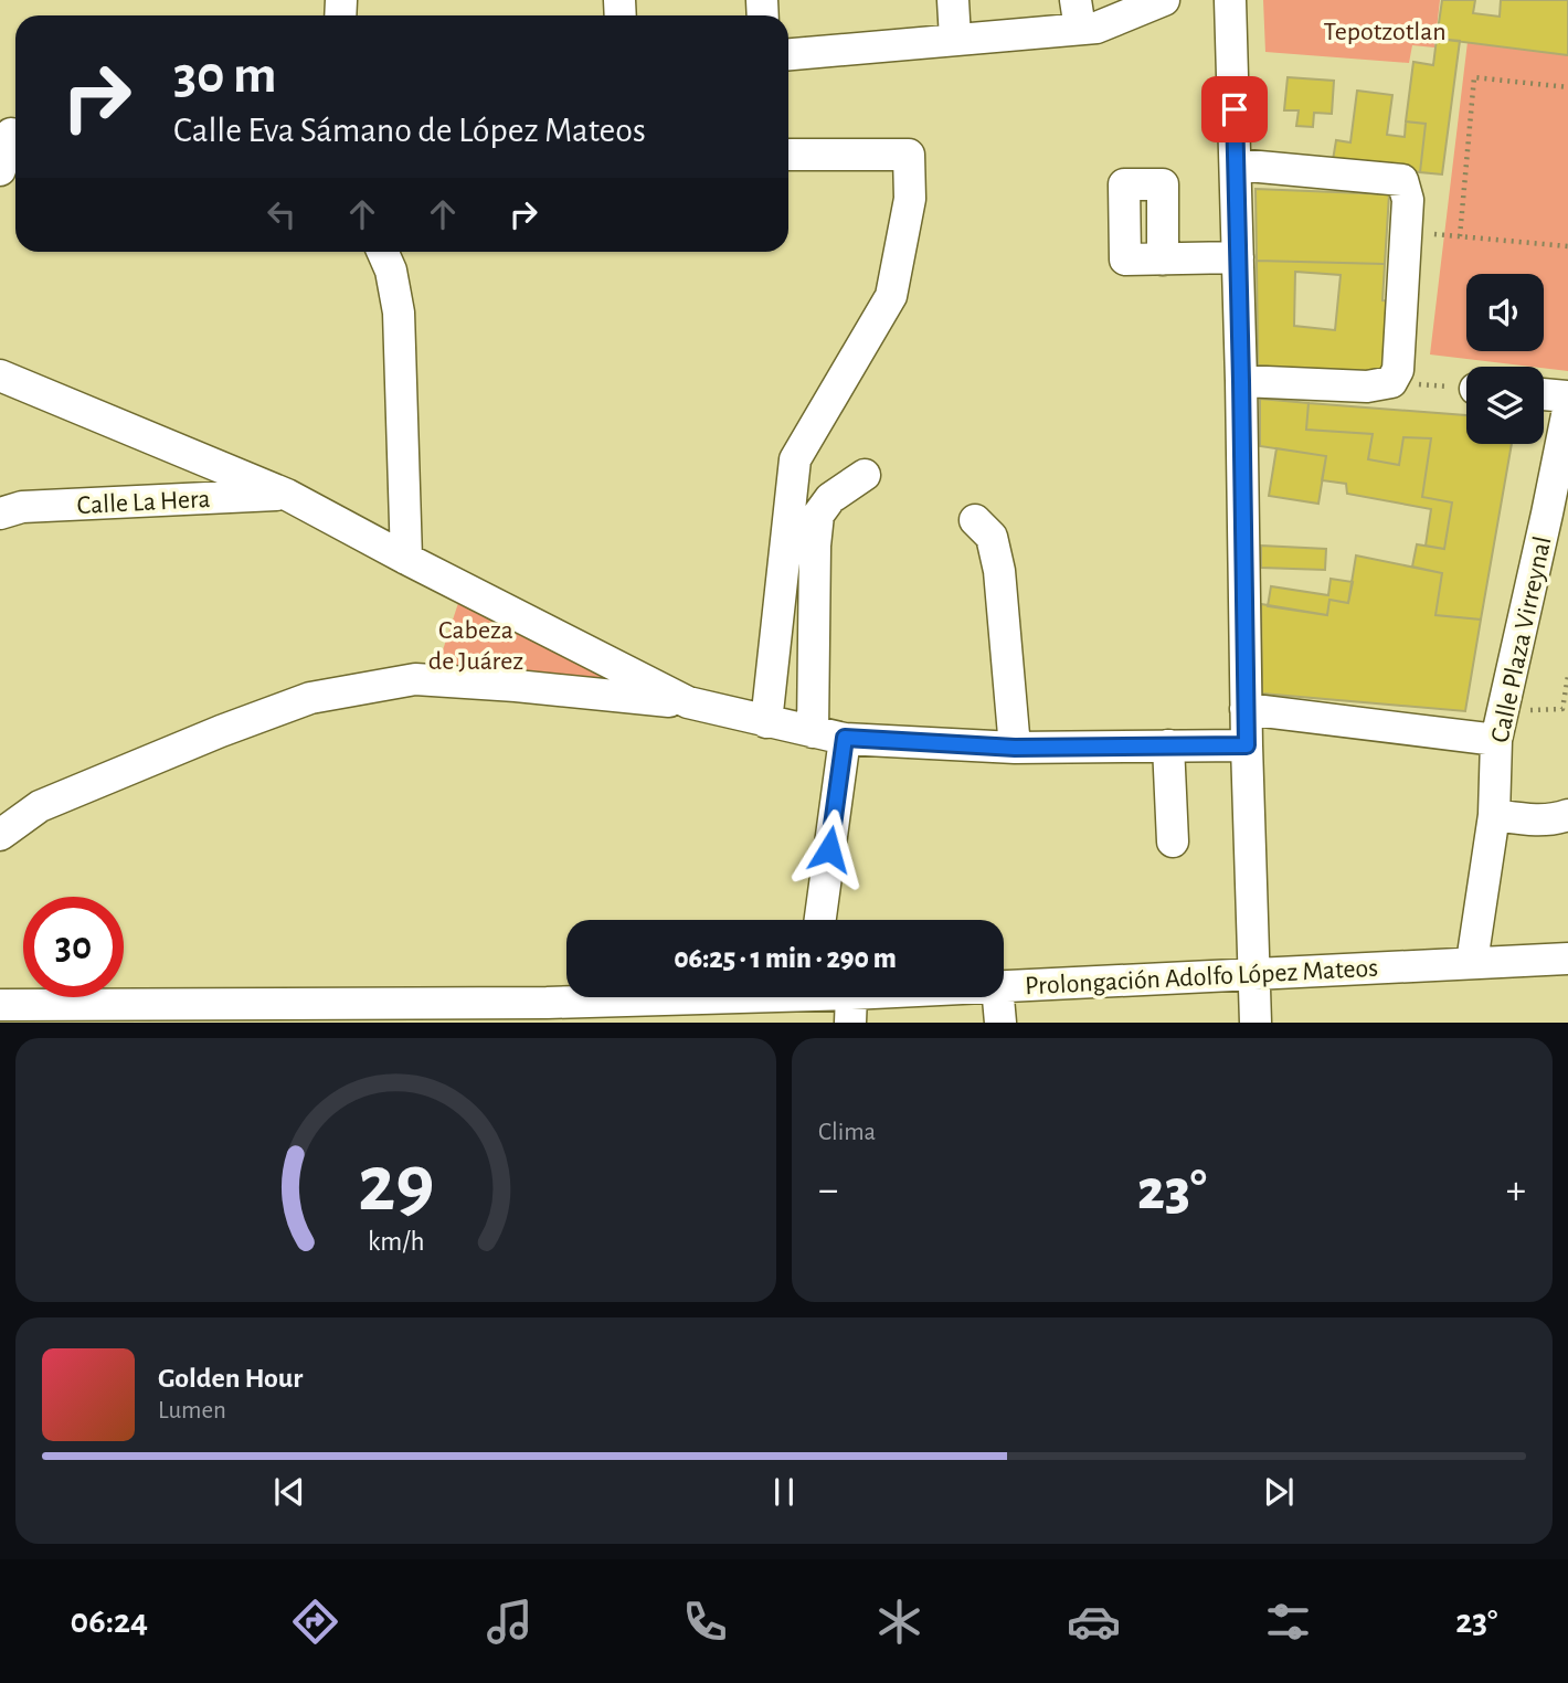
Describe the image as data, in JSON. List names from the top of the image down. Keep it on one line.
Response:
{"streets":{"street":["Calle La Hera","Calle Plaza Virreynal","Prolongación Adolfo López Mateos"]},"crossings":[["Calle Plaza Virreynal","Prolongación Adolfo López Mateos"]],"parks":["Tepotzotlan","Cabeza de Juárez"],"page":{"turn":["30 m","Calle Eva Sámano de López Mateos"],"limit":"30","trip":"06:25 · 1 min · 290 m","tile":"Clima","heat":["−","23°","+"],"song":["Golden Hour","Lumen"],"tabs":["06:24","23°"],"gauge":["29","km/h"]}}
